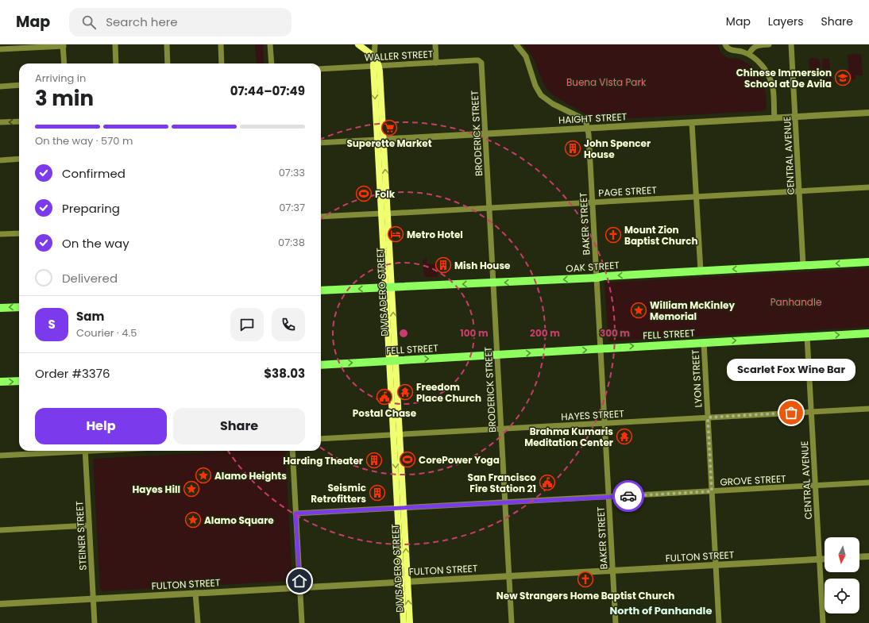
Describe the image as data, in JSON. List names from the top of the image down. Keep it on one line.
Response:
{"streets":{"main road":["OAK STREET","DIVISADERO STREET","FELL STREET"],"street":["WALLER STREET","HAIGHT STREET","BRODERICK STREET","CENTRAL AVENUE","PAGE STREET","BAKER STREET","LYON STREET","HAYES STREET","GROVE STREET","STEINER STREET","FULTON STREET"]},"crossings":[["WALLER STREET","BRODERICK STREET"],["WALLER STREET","DIVISADERO STREET"],["HAIGHT STREET","BRODERICK STREET"],["HAIGHT STREET","CENTRAL AVENUE"],["HAIGHT STREET","BAKER STREET"],["HAIGHT STREET","DIVISADERO STREET"],["BRODERICK STREET","PAGE STREET"],["BRODERICK STREET","OAK STREET"],["BRODERICK STREET","FELL STREET"],["BRODERICK STREET","HAYES STREET"],["BRODERICK STREET","GROVE STREET"],["BRODERICK STREET","FULTON STREET"],["CENTRAL AVENUE","PAGE STREET"],["CENTRAL AVENUE","OAK STREET"],["CENTRAL AVENUE","FELL STREET"],["CENTRAL AVENUE","HAYES STREET"],["CENTRAL AVENUE","GROVE STREET"],["CENTRAL AVENUE","FULTON STREET"],["PAGE STREET","BAKER STREET"],["PAGE STREET","DIVISADERO STREET"],["BAKER STREET","OAK STREET"],["BAKER STREET","FELL STREET"],["BAKER STREET","HAYES STREET"],["BAKER STREET","GROVE STREET"],["BAKER STREET","FULTON STREET"],["OAK STREET","DIVISADERO STREET"],["DIVISADERO STREET","FELL STREET"],["DIVISADERO STREET","HAYES STREET"],["DIVISADERO STREET","GROVE STREET"],["DIVISADERO STREET","FULTON STREET"],["FELL STREET","LYON STREET"],["LYON STREET","HAYES STREET"],["LYON STREET","GROVE STREET"],["LYON STREET","FULTON STREET"],["STEINER STREET","FULTON STREET"]],"one_way":["OAK STREET","FELL STREET"],"districts":["North of Panhandle"],"parks":["Buena Vista Park","Panhandle"],"places":{"school or university":["Chinese Immersion School at De Avila"],"supermarket":["Superette Market"],"building":["John Spencer House","Mish House","Harding Theater","Seismic Retrofitters"],"sports":["Folk","CorePower Yoga"],"hotel":["Metro Hotel"],"church":["Mount Zion Baptist Church","New Strangers Home Baptist Church"],"place":["William McKinley Memorial","Alamo Heights","Hayes Hill","Alamo Square"],"temple":["Freedom Place Church","Brahma Kumaris Meditation Center"],"public building":["Postal Chase","San Francisco Fire Station 21"],"other":["Scarlet Fox Wine Bar"]},"north":"bottom","page":{"header":"Map","search":"Search here","nav":["Map","Layers","Share"],"heading":["3 min","Arriving in","07:44–07:49"],"panel":["Sam","Courier · 4.5","Order #3376","$38.03"],"bar":"On the way · 570 m","list":[["Confirmed","07:33"],["Preparing","07:37"],["On the way","07:38"],"Delivered"],"round":"S","bubble":"Scarlet Fox Wine Bar","buttons":["Help","Share"]},"rings":["100 m","200 m","300 m"]}
